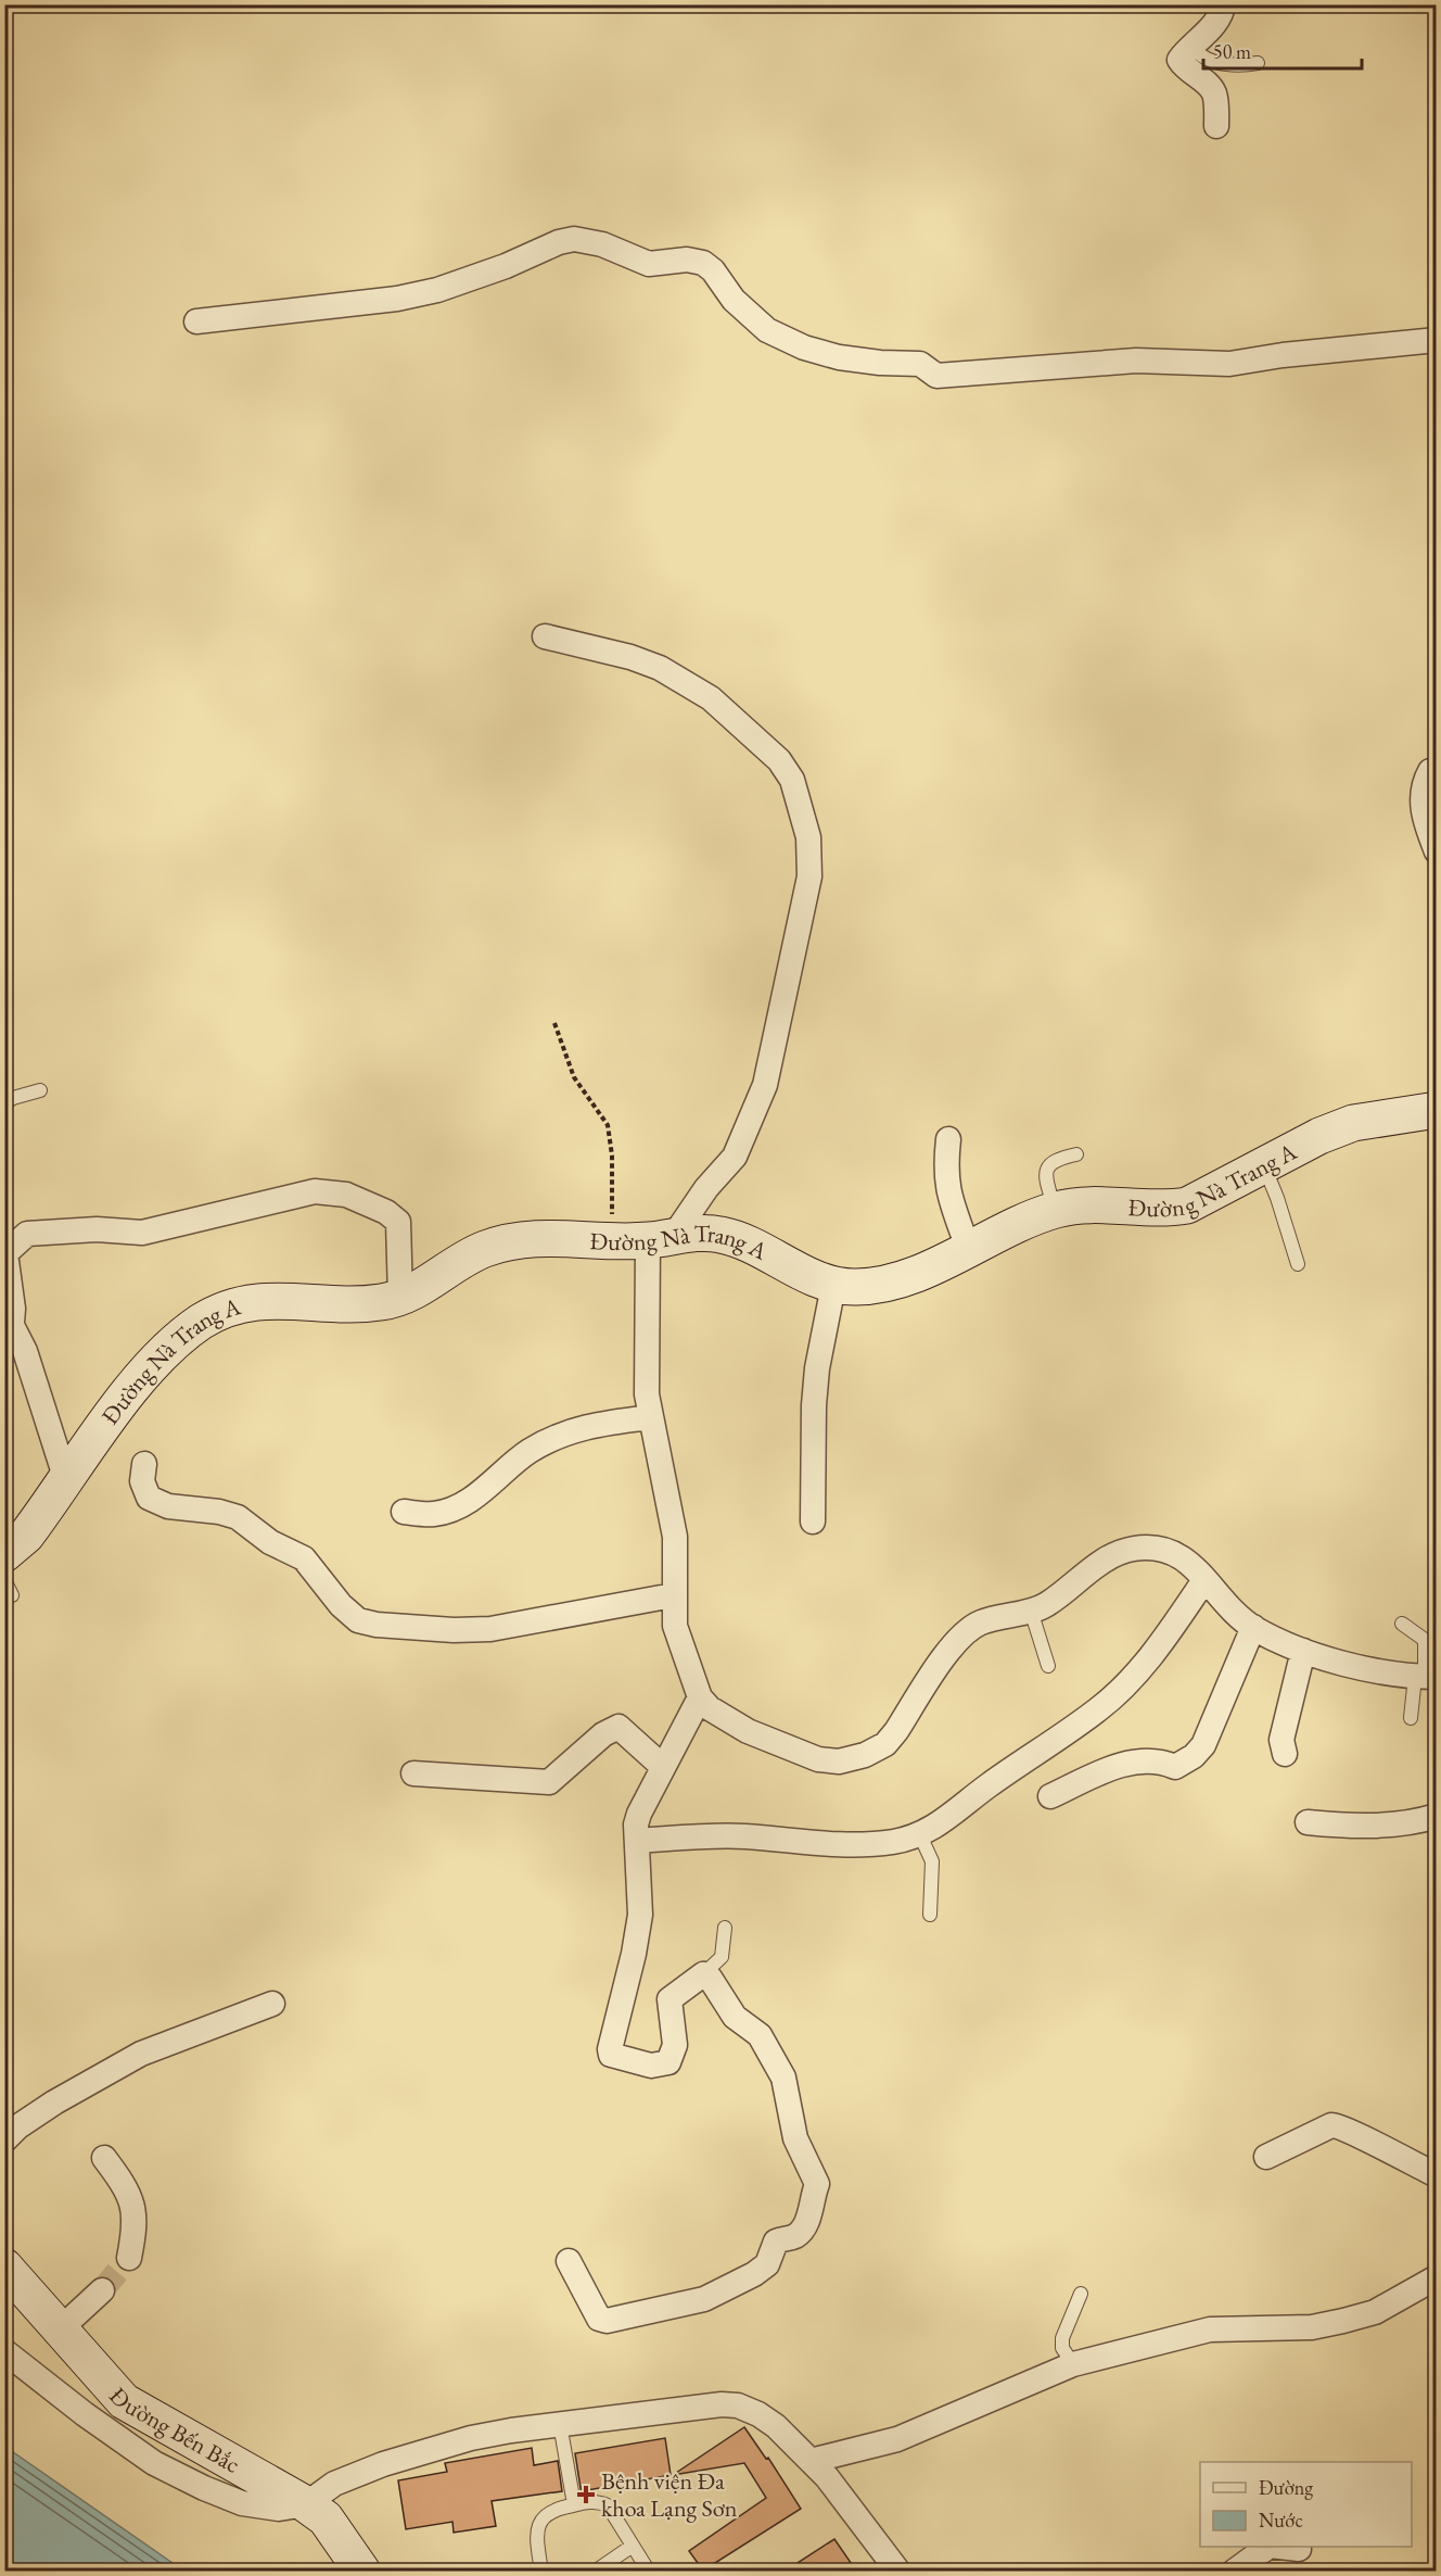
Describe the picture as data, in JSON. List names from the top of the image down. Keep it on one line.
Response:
{"streets":{"street":["Đường Nà Trang A","Đường Bến Bắc"]},"places":{"health":["Bệnh viện Đa khoa Lạng Sơn"]},"legend":["Đường","Nước"],"scale_bar":"50 m"}
